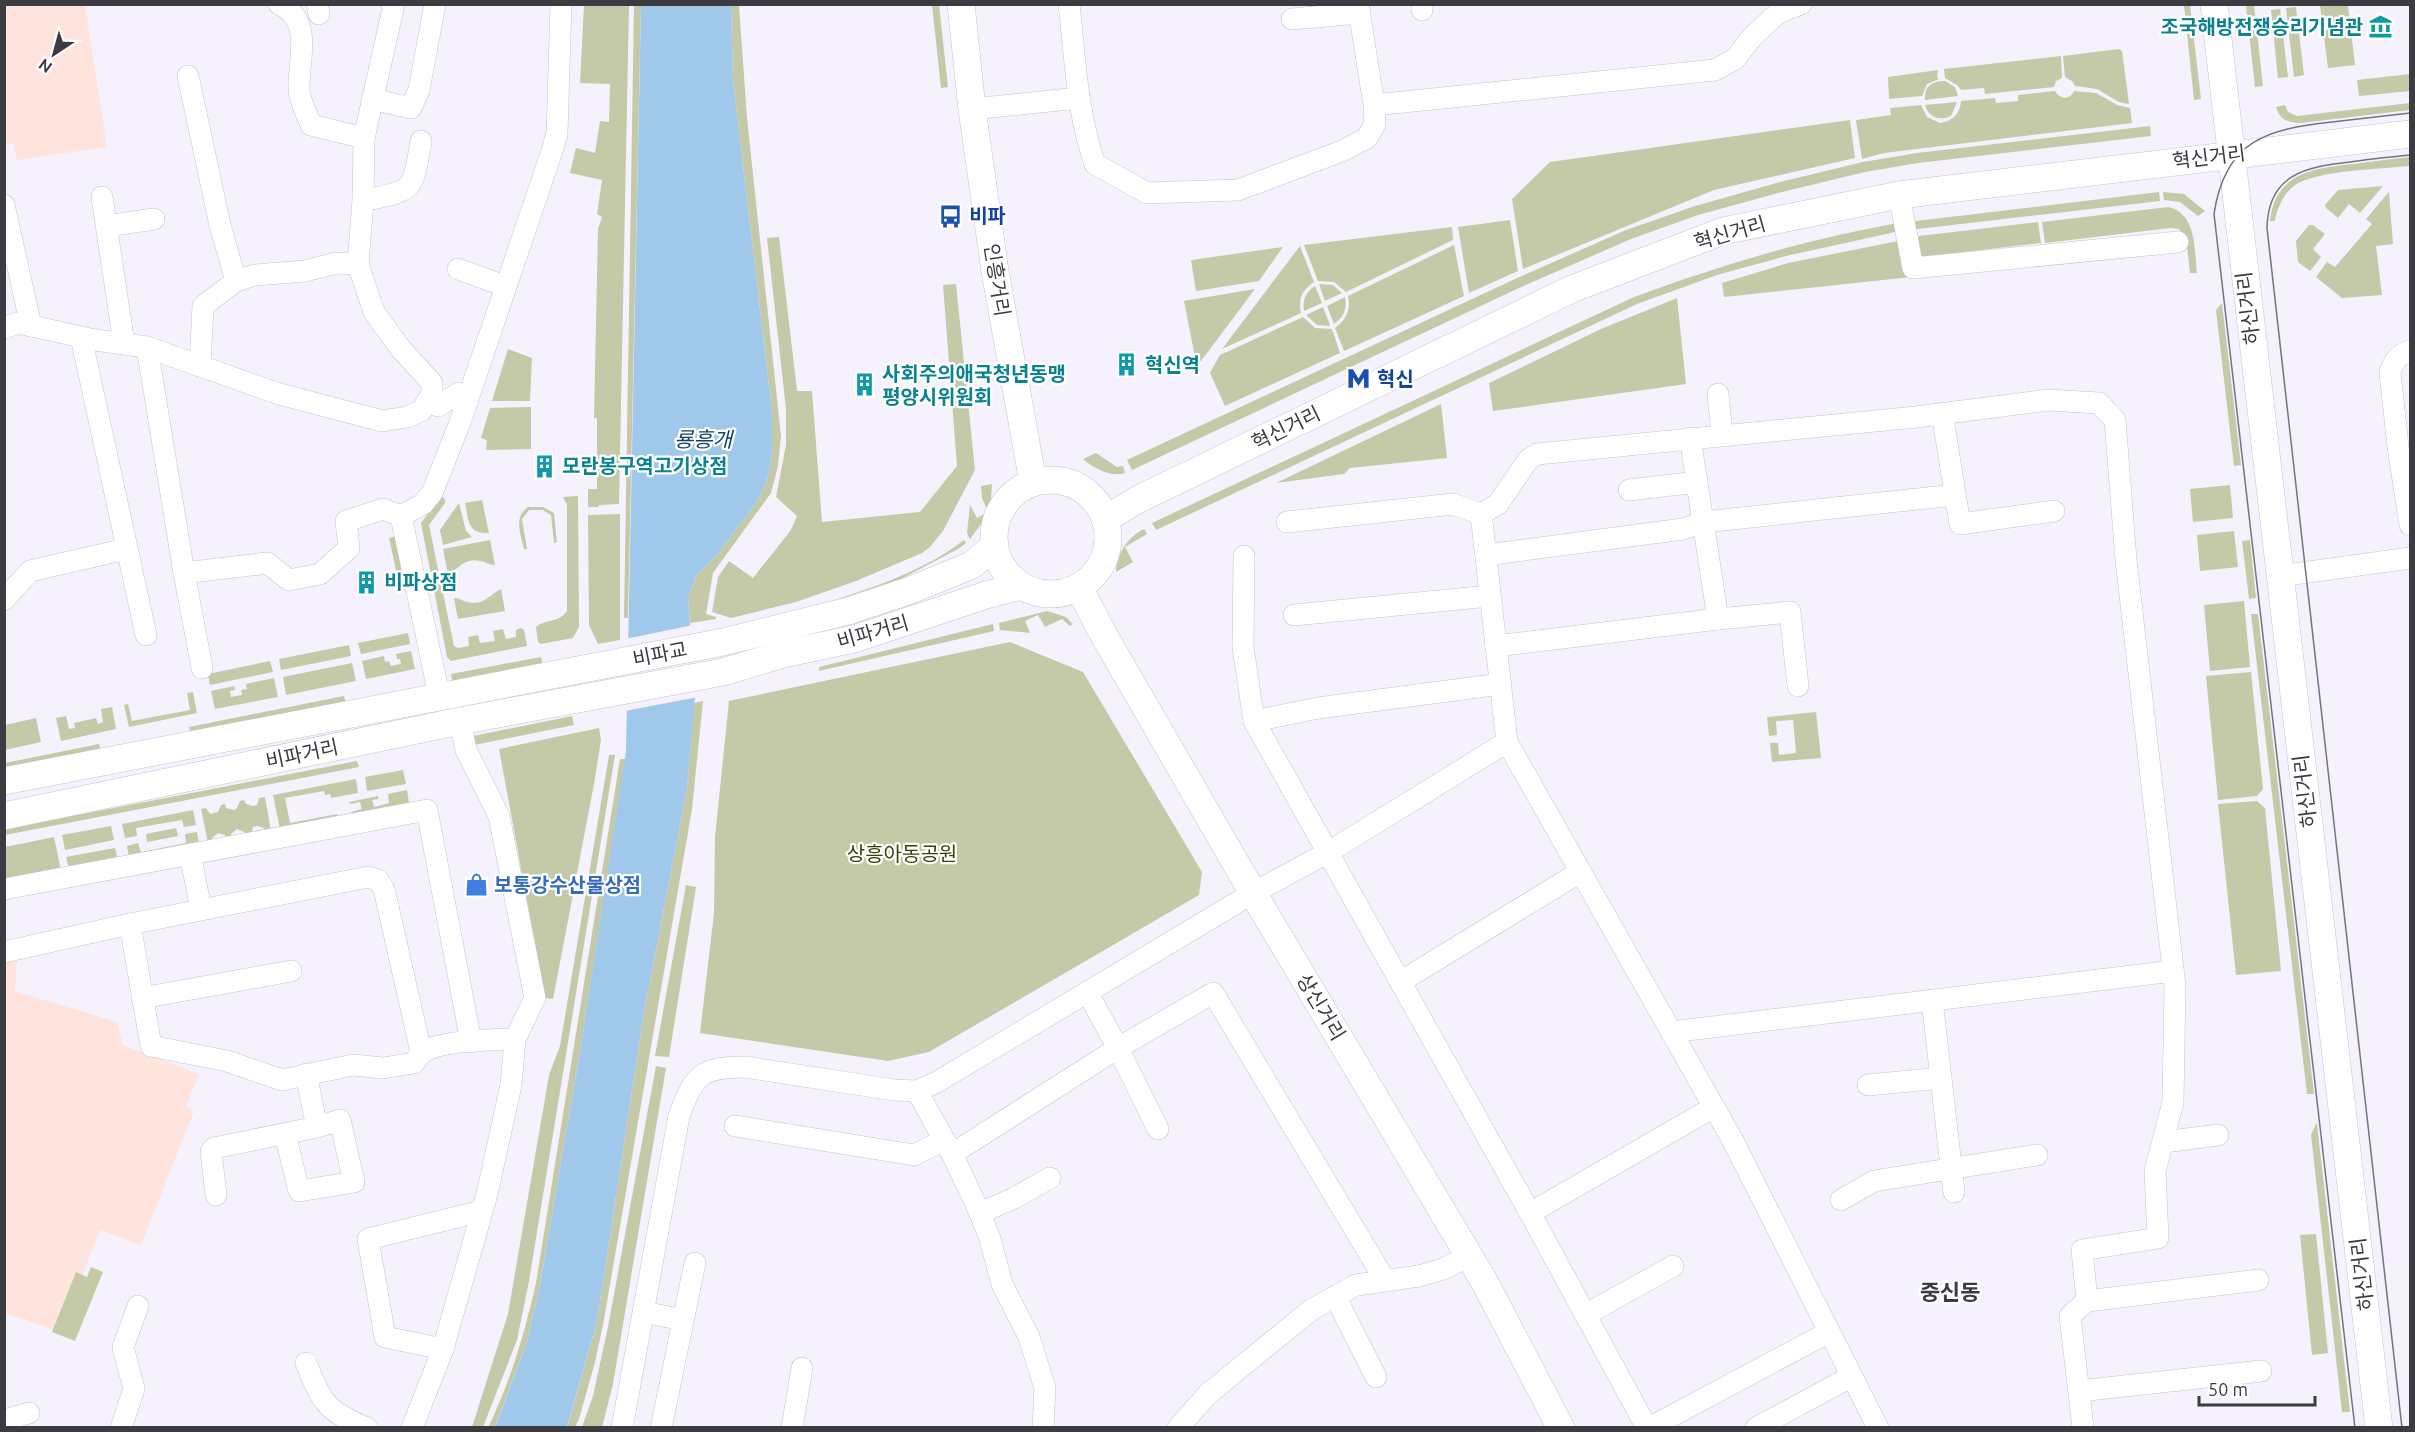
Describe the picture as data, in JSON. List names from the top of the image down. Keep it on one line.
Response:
{"streets":{"main road":["혁신거리","인흥거리","하신거리","비파거리","비파교","상신거리"]},"crossings":[["혁신거리","인흥거리"],["혁신거리","하신거리"],["혁신거리","비파거리"],["혁신거리","상신거리"],["인흥거리","비파거리"],["인흥거리","상신거리"],["비파거리","비파교"],["비파거리","상신거리"]],"districts":["중신동"],"water":["룡흥개"],"parks":["상흥아동공원"],"places":{"museum":["조국해방전쟁승리기념관"],"bus stop":["비파"],"building":["혁신역","사회주의애국청년동맹 평양시위원회","모란봉구역고기상점","비파상점"],"metro station":["혁신"],"shop":["보통강수산물상점"]},"scale_bar":"50 m","north":"bottom left"}
